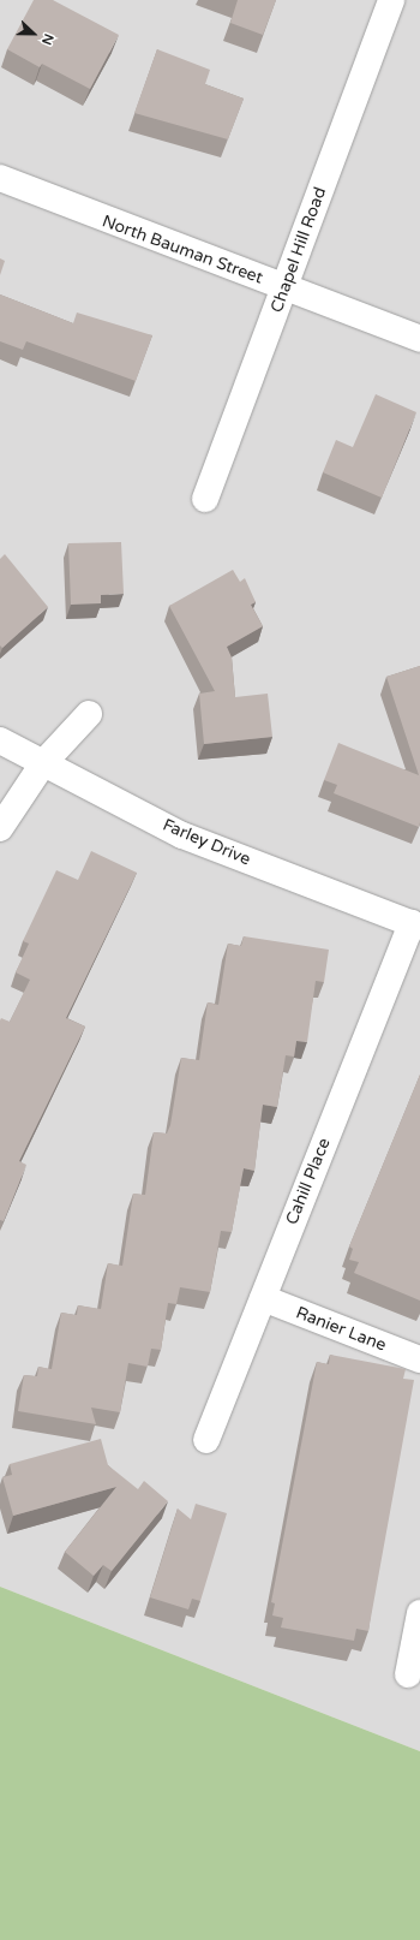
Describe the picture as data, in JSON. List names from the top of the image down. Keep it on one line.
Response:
{"streets":{"street":["North Bauman Street","Chapel Hill Road","Farley Drive","Cahill Place","Ranier Lane"]},"crossings":[["North Bauman Street","Chapel Hill Road"],["Farley Drive","Cahill Place"],["Cahill Place","Ranier Lane"]],"north":"right"}
